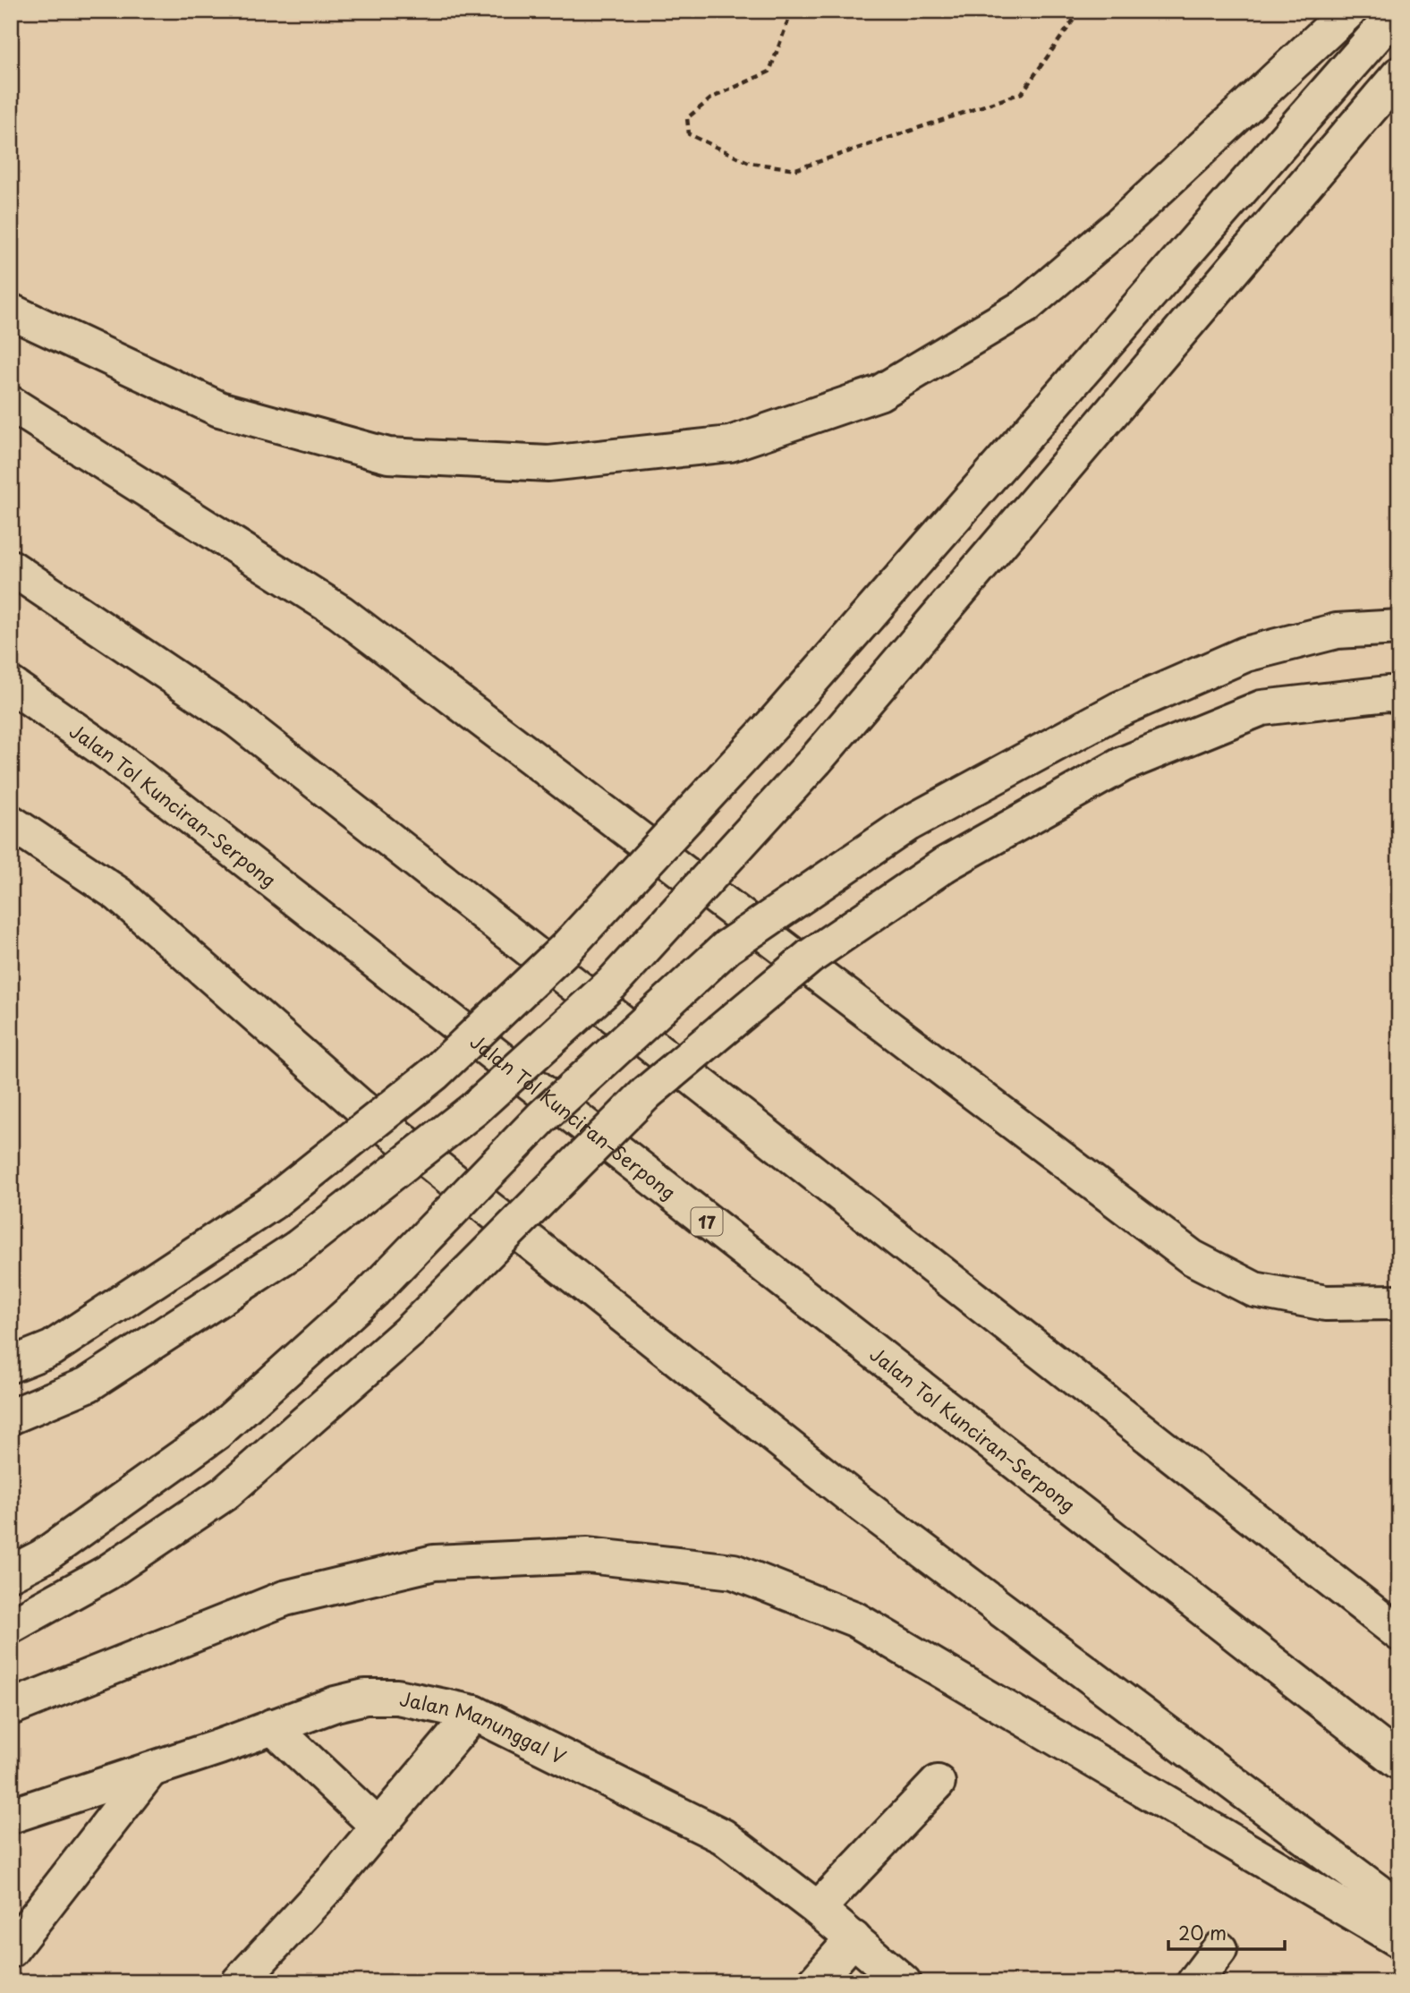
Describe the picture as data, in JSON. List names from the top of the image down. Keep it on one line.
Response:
{"streets":{"main road":["Jalan Tol Kunciran–Serpong","17","Jalan Manunggal V"]},"scale_bar":"20 m"}
